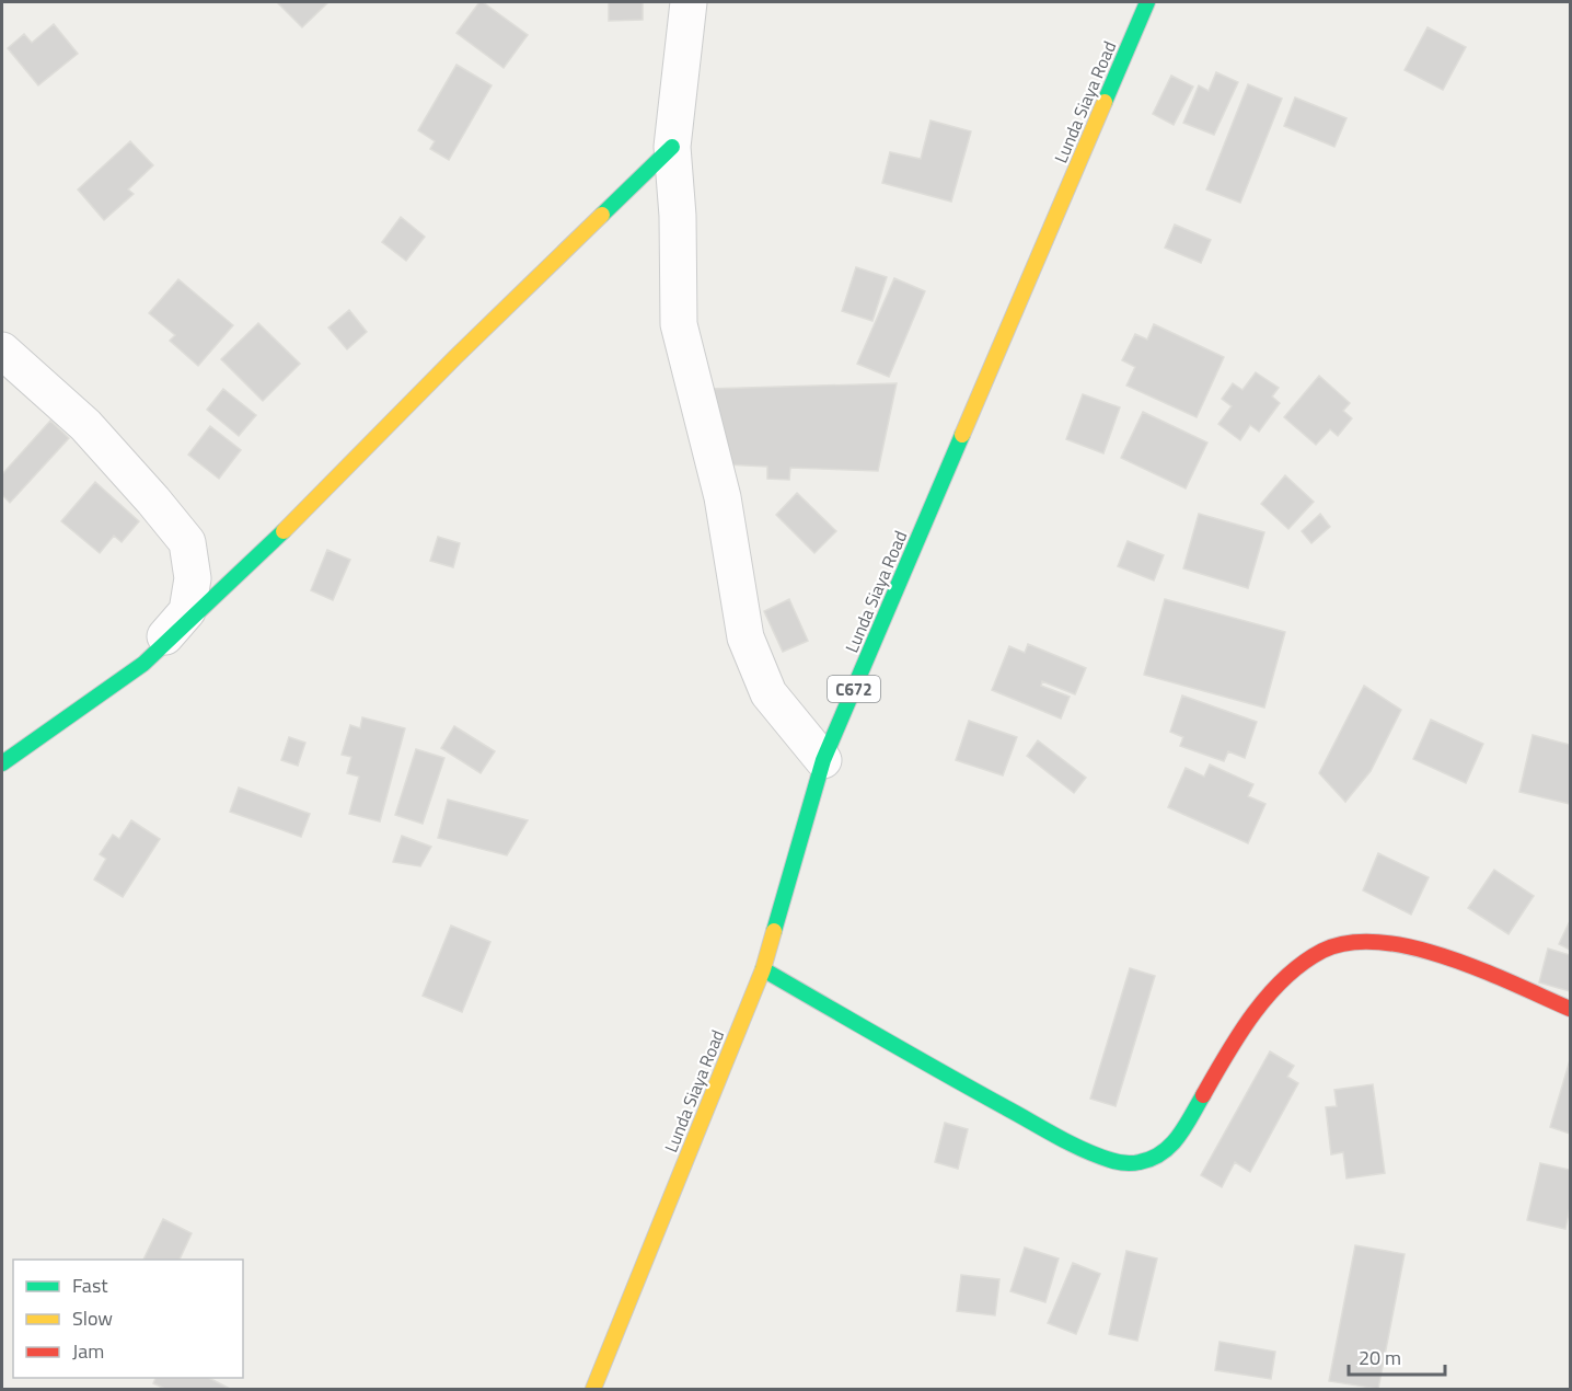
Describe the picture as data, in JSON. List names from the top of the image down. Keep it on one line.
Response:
{"streets":{"street":["Lunda Siaya Road","C672"]},"legend":["Fast","Slow","Jam"],"scale_bar":"20 m"}
